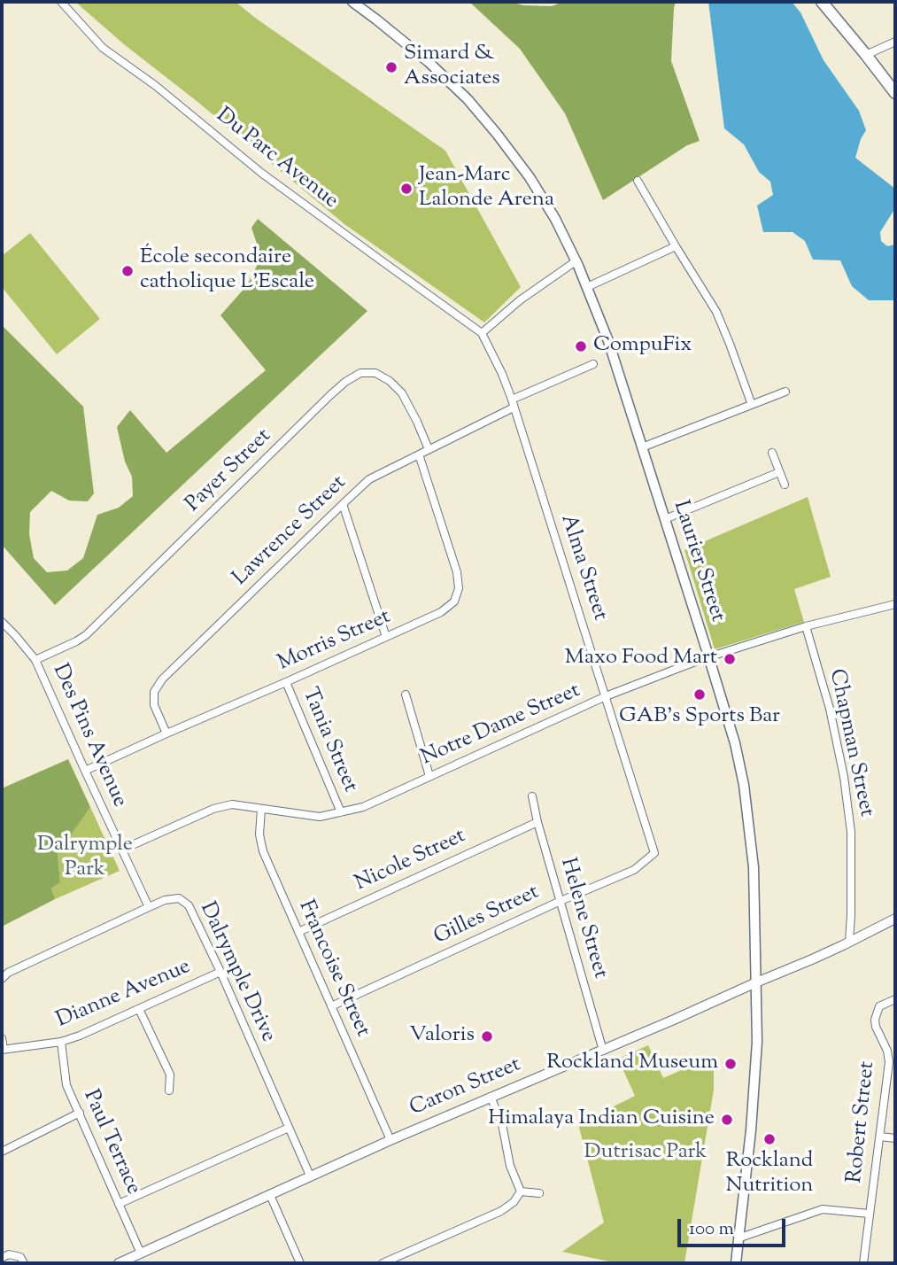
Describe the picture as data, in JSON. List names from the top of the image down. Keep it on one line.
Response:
{"streets":{"main road":["Laurier Street"],"street":["Du Parc Avenue","Payer Street","Lawrence Street","Alma Street","Morris Street","Notre Dame Street","Des Pins Avenue","Tania Street","Chapman Street","Nicole Street","Gilles Street","Helene Street","Francoise Street","Dalrymple Drive","Dianne Avenue","Caron Street","Robert Street","Paul Terrace"]},"crossings":[["Du Parc Avenue","Alma Street"],["Payer Street","Lawrence Street"],["Payer Street","Des Pins Avenue"],["Lawrence Street","Alma Street"],["Lawrence Street","Morris Street"],["Laurier Street","Notre Dame Street"],["Laurier Street","Caron Street"],["Alma Street","Notre Dame Street"],["Alma Street","Gilles Street"],["Morris Street","Des Pins Avenue"],["Morris Street","Tania Street"],["Notre Dame Street","Des Pins Avenue"],["Notre Dame Street","Tania Street"],["Notre Dame Street","Chapman Street"],["Notre Dame Street","Francoise Street"],["Des Pins Avenue","Dalrymple Drive"],["Chapman Street","Caron Street"],["Nicole Street","Helene Street"],["Nicole Street","Francoise Street"],["Gilles Street","Helene Street"],["Gilles Street","Francoise Street"],["Helene Street","Caron Street"],["Francoise Street","Caron Street"],["Dalrymple Drive","Dianne Avenue"],["Dalrymple Drive","Caron Street"],["Dianne Avenue","Paul Terrace"],["Caron Street","Paul Terrace"]],"parks":["Dalrymple Park","Dutrisac Park"],"places":["Simard & Associates","Jean-Marc Lalonde Arena","École secondaire catholique L'Escale","CompuFix","Maxo Food Mart","GAB's Sports Bar","Valoris","Rockland Museum","Himalaya Indian Cuisine","Rockland Nutrition"],"scale_bar":"100 m"}
